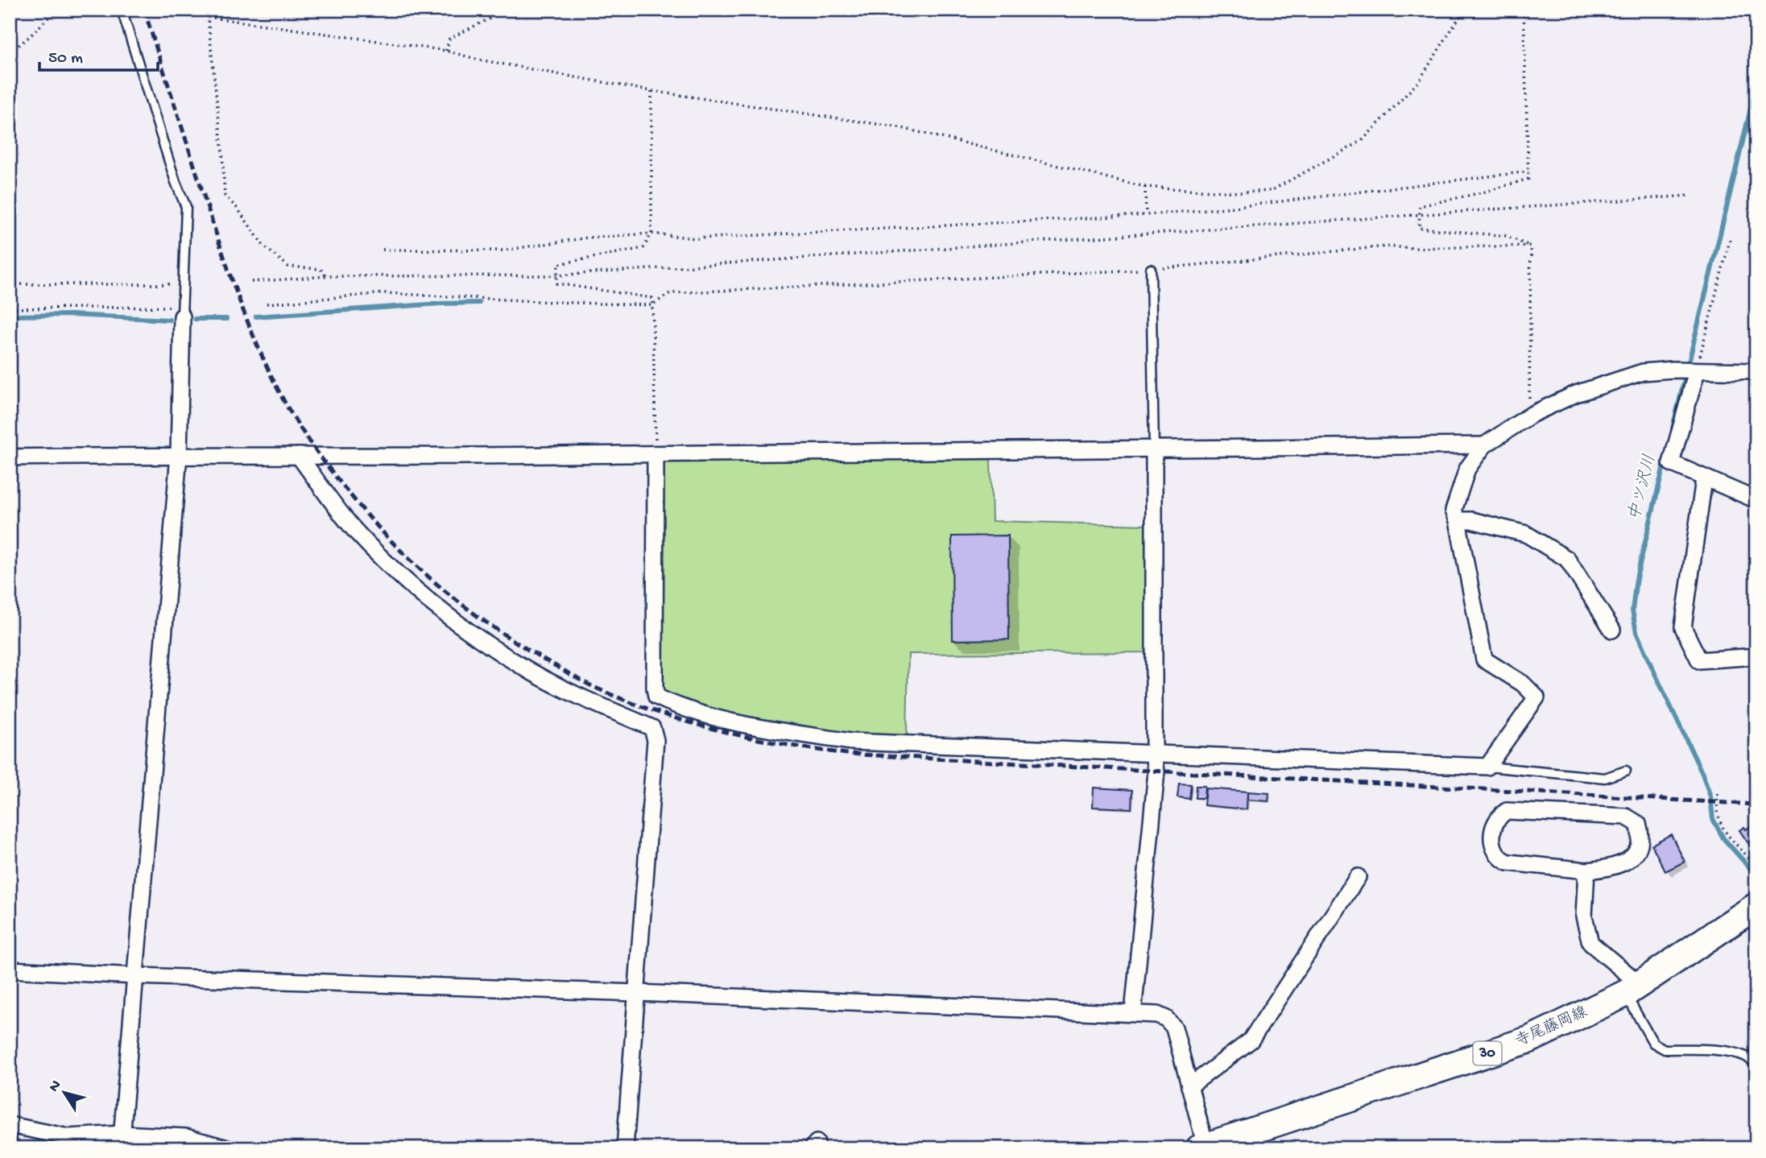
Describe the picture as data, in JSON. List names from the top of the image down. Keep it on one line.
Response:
{"streets":{"main road":["寺尾藤岡線","30"]},"water":["中ツ沢川"],"scale_bar":"50 m","north":"top left"}
